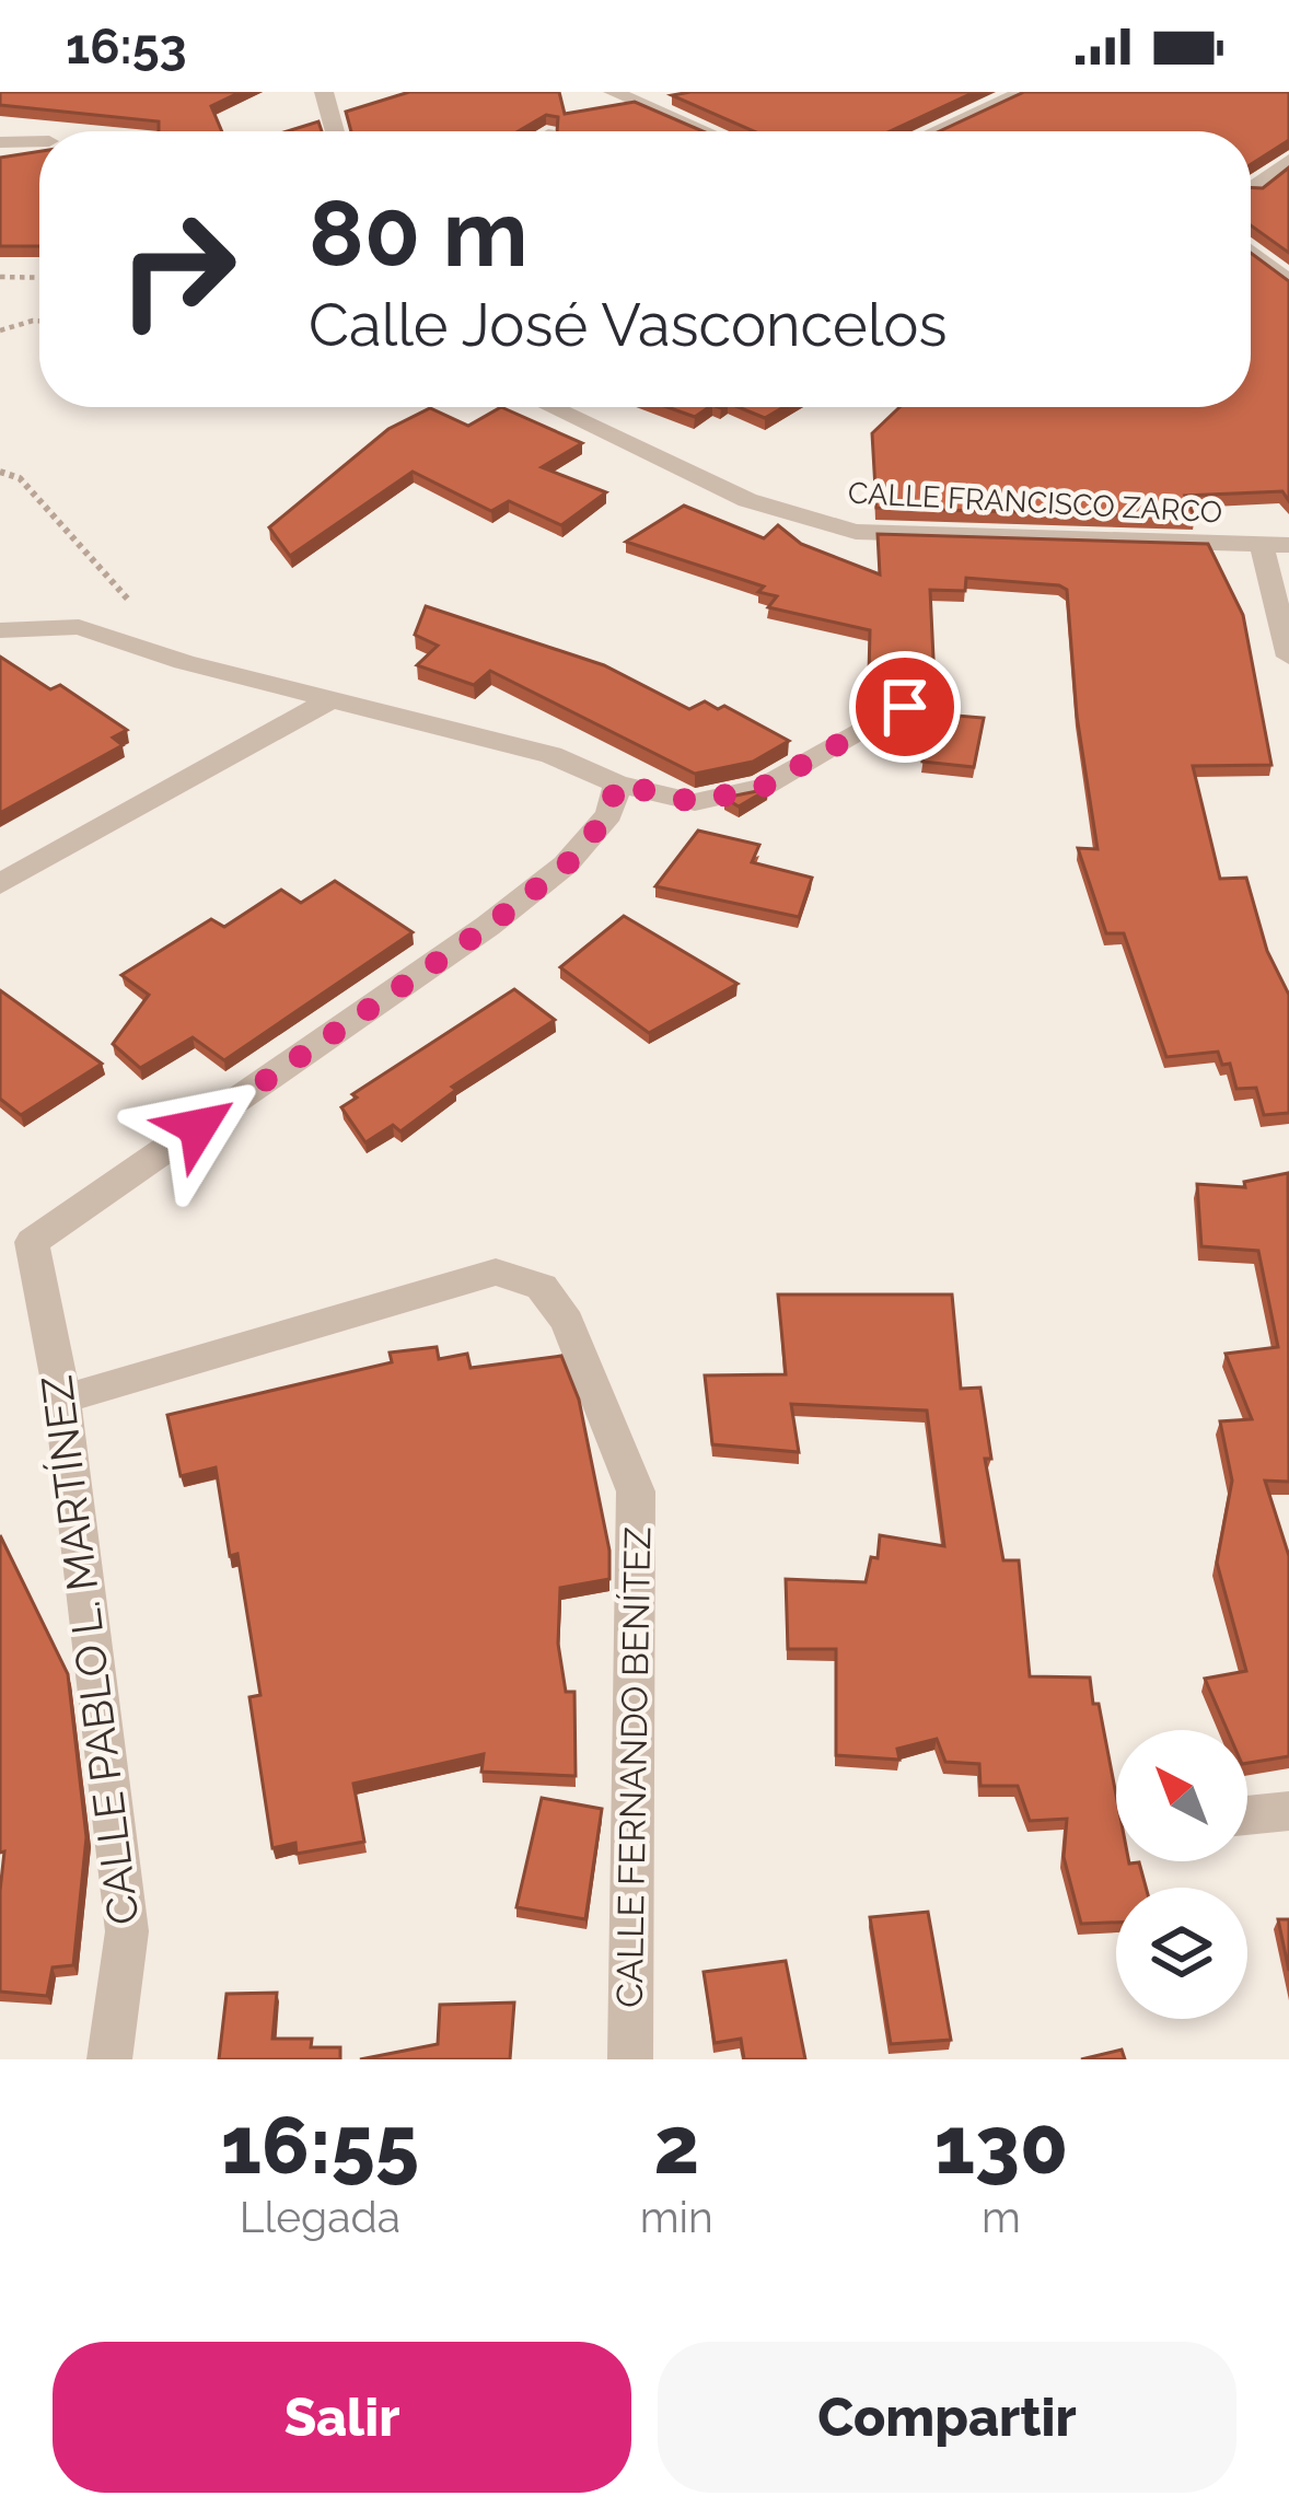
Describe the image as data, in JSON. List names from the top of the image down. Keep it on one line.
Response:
{"streets":{"street":["CALLE FRANCISCO ZARCO","CALLE PABLO L. MARTÍNEZ","CALLE FERNANDO BENÍTEZ"]},"crossings":[["CALLE PABLO L. MARTÍNEZ","CALLE FERNANDO BENÍTEZ"]],"north":"top left","page":{"status":"16:53","turn":["80 m","Calle José Vasconcelos"],"eta":["16:55","Llegada","2","min","130","m"],"buttons":["Salir","Compartir"]}}
